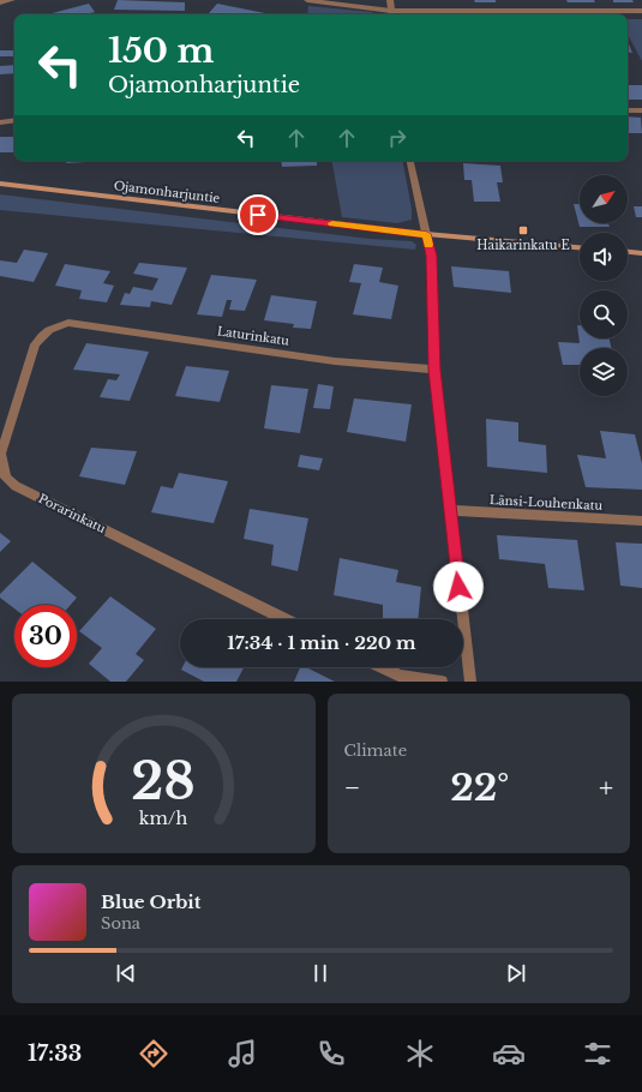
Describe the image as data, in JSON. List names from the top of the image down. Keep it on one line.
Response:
{"streets":{"main road":["Ojamonharjuntie"],"street":["Laturinkatu","Länsi-Louhenkatu","Porarinkatu"]},"crossings":[["Laturinkatu","Porarinkatu"]],"places":{"transit":["Haikarinkatu E"]},"north":"top right","page":{"turn":["150 m","Ojamonharjuntie"],"limit":"30","trip":"17:34 · 1 min · 220 m","tile":"Climate","heat":["−","22°","+"],"song":["Blue Orbit","Sona"],"tabs":"17:33","gauge":["28","km/h"]}}
